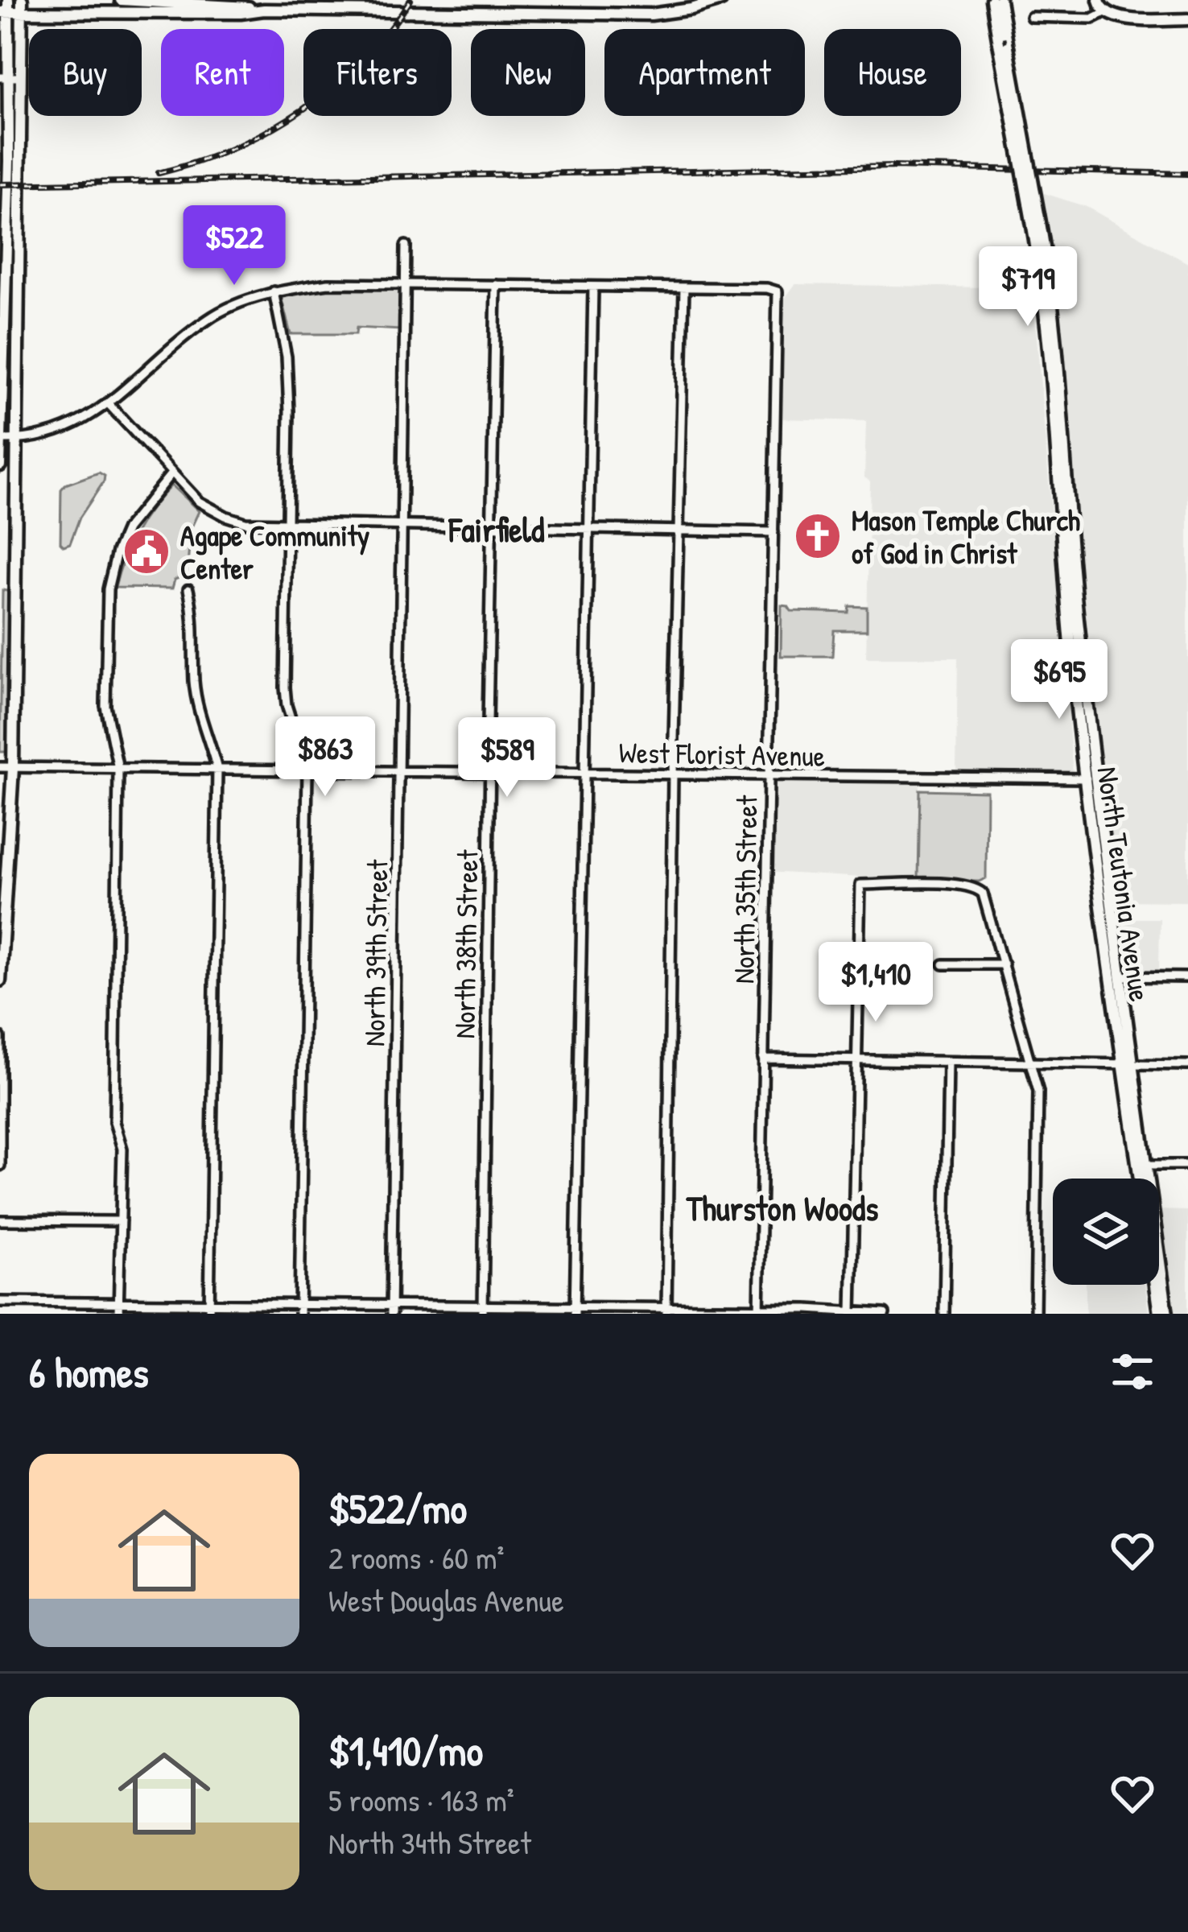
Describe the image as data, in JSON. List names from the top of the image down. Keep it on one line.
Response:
{"streets":{"main road":["North Teutonia Avenue"],"street":["West Florist Avenue","North 35th Street","North 38th Street","North 39th Street"]},"crossings":[["West Florist Avenue","North Teutonia Avenue"],["West Florist Avenue","North 35th Street"],["West Florist Avenue","North 38th Street"],["West Florist Avenue","North 39th Street"]],"districts":["Fairfield","Thurston Woods"],"places":{"church":["Mason Temple Church of God in Christ"],"public building":["Agape Community Center"]},"page":{"chip":["Buy","Rent","Filters","New","Apartment","House"],"price":["$522","$719","$695","$863","$589","$1,410"],"heading":"6 homes","list":[{"name":"$522/mo","note":"2 rooms · 60 m² · West Douglas Avenue"},{"name":"$1,410/mo","note":"5 rooms · 163 m² · North 34th Street"}]}}
